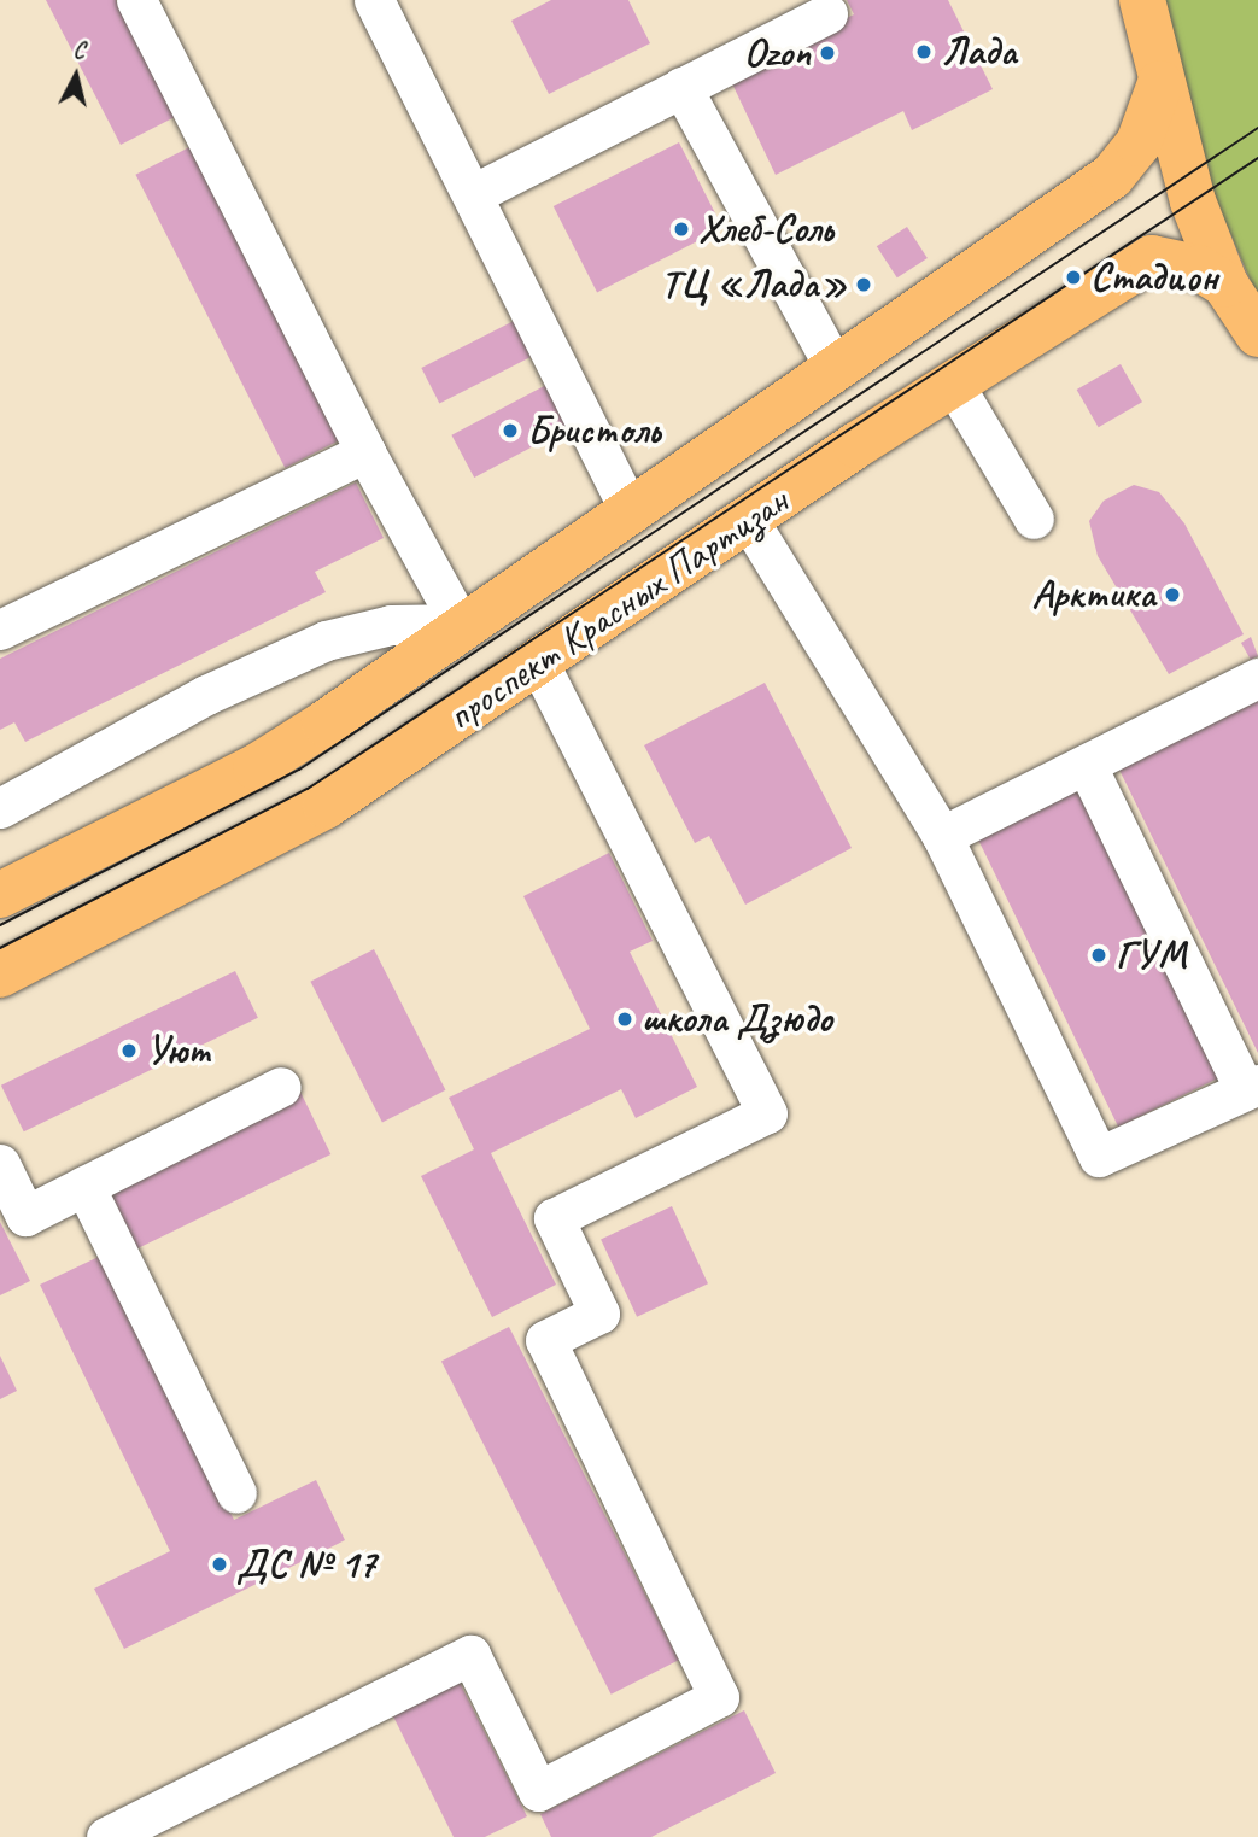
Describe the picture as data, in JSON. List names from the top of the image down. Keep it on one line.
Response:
{"streets":{"main road":["проспект Красных Партизан"]},"places":["Лада","Ozon","Хлеб-Соль","Стадион","ТЦ «Лада»","Бристоль","Арктика","ГУМ","школа Дзюдо","Уют","ДС № 17"],"north":"top"}
